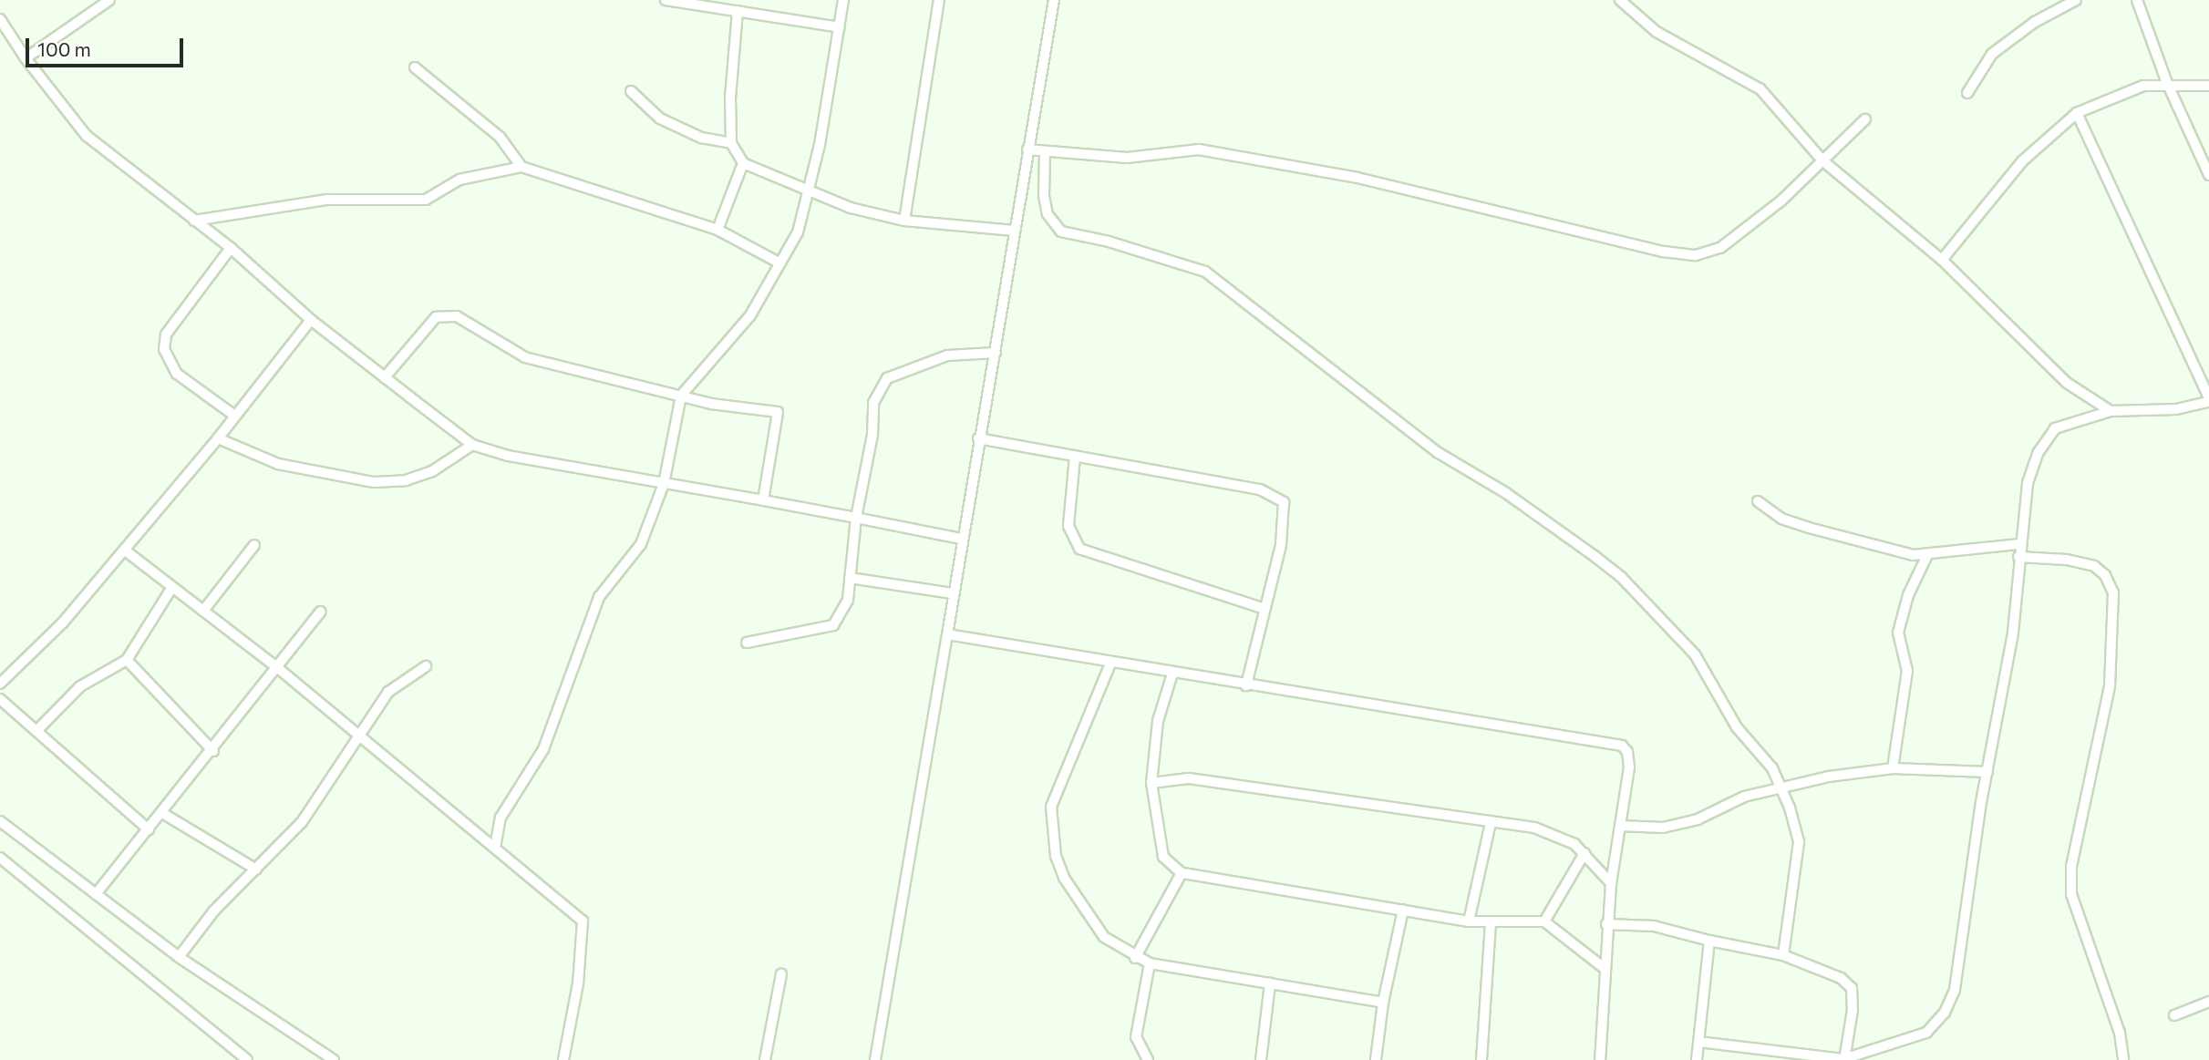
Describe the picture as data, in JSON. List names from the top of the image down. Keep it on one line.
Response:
{"scale_bar":"100 m"}
